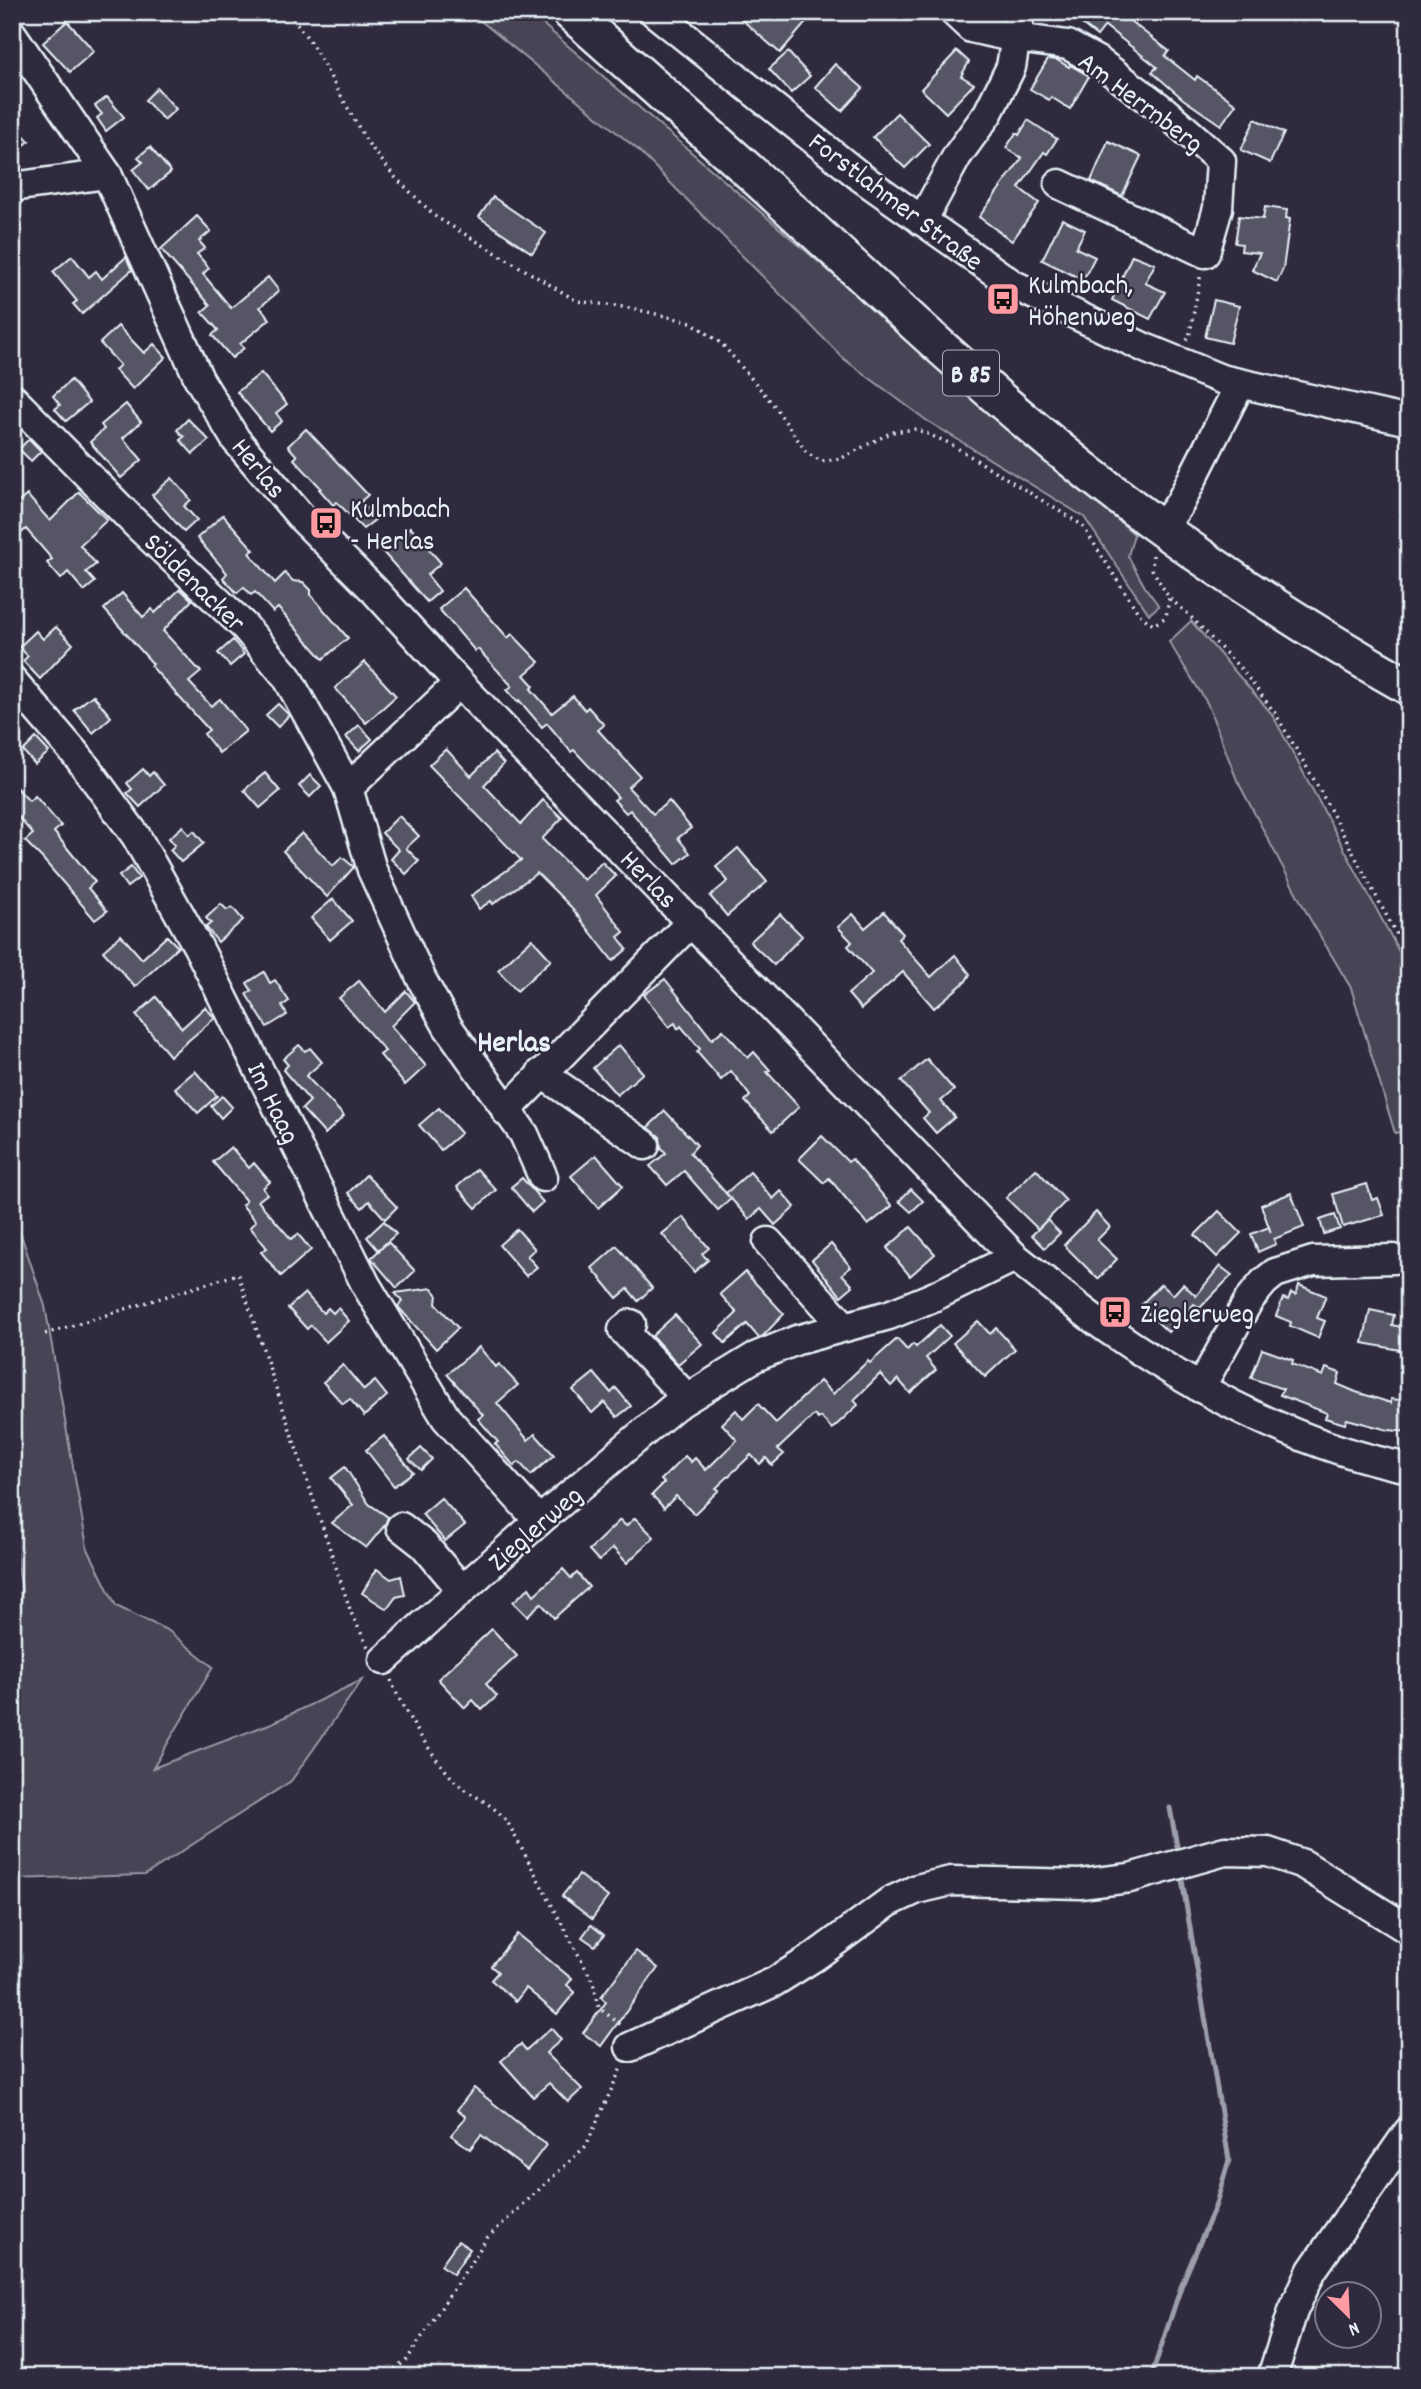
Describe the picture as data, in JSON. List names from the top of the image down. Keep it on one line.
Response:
{"streets":{"main road":["B 85"],"street":["Am Herrnberg","Forstlahmer Straße","Herlas","Söldenacker","Im Haag","Zieglerweg"]},"crossings":[["Herlas","Zieglerweg"],["Im Haag","Zieglerweg"]],"districts":["Herlas"],"places":{"bus stop":["Kulmbach, Höhenweg","Kulmbach - Herlas","Zieglerweg"]},"north":"bottom right"}
